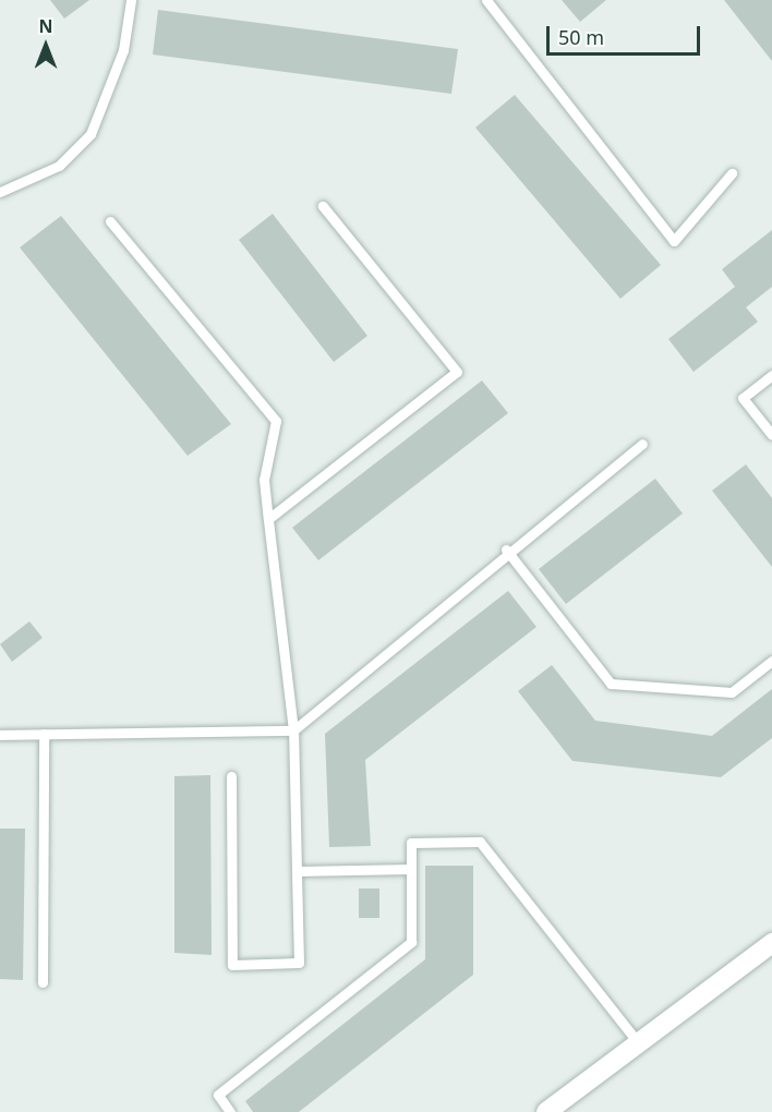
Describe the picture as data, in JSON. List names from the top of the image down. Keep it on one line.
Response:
{"scale_bar":"50 m","north":"top"}
